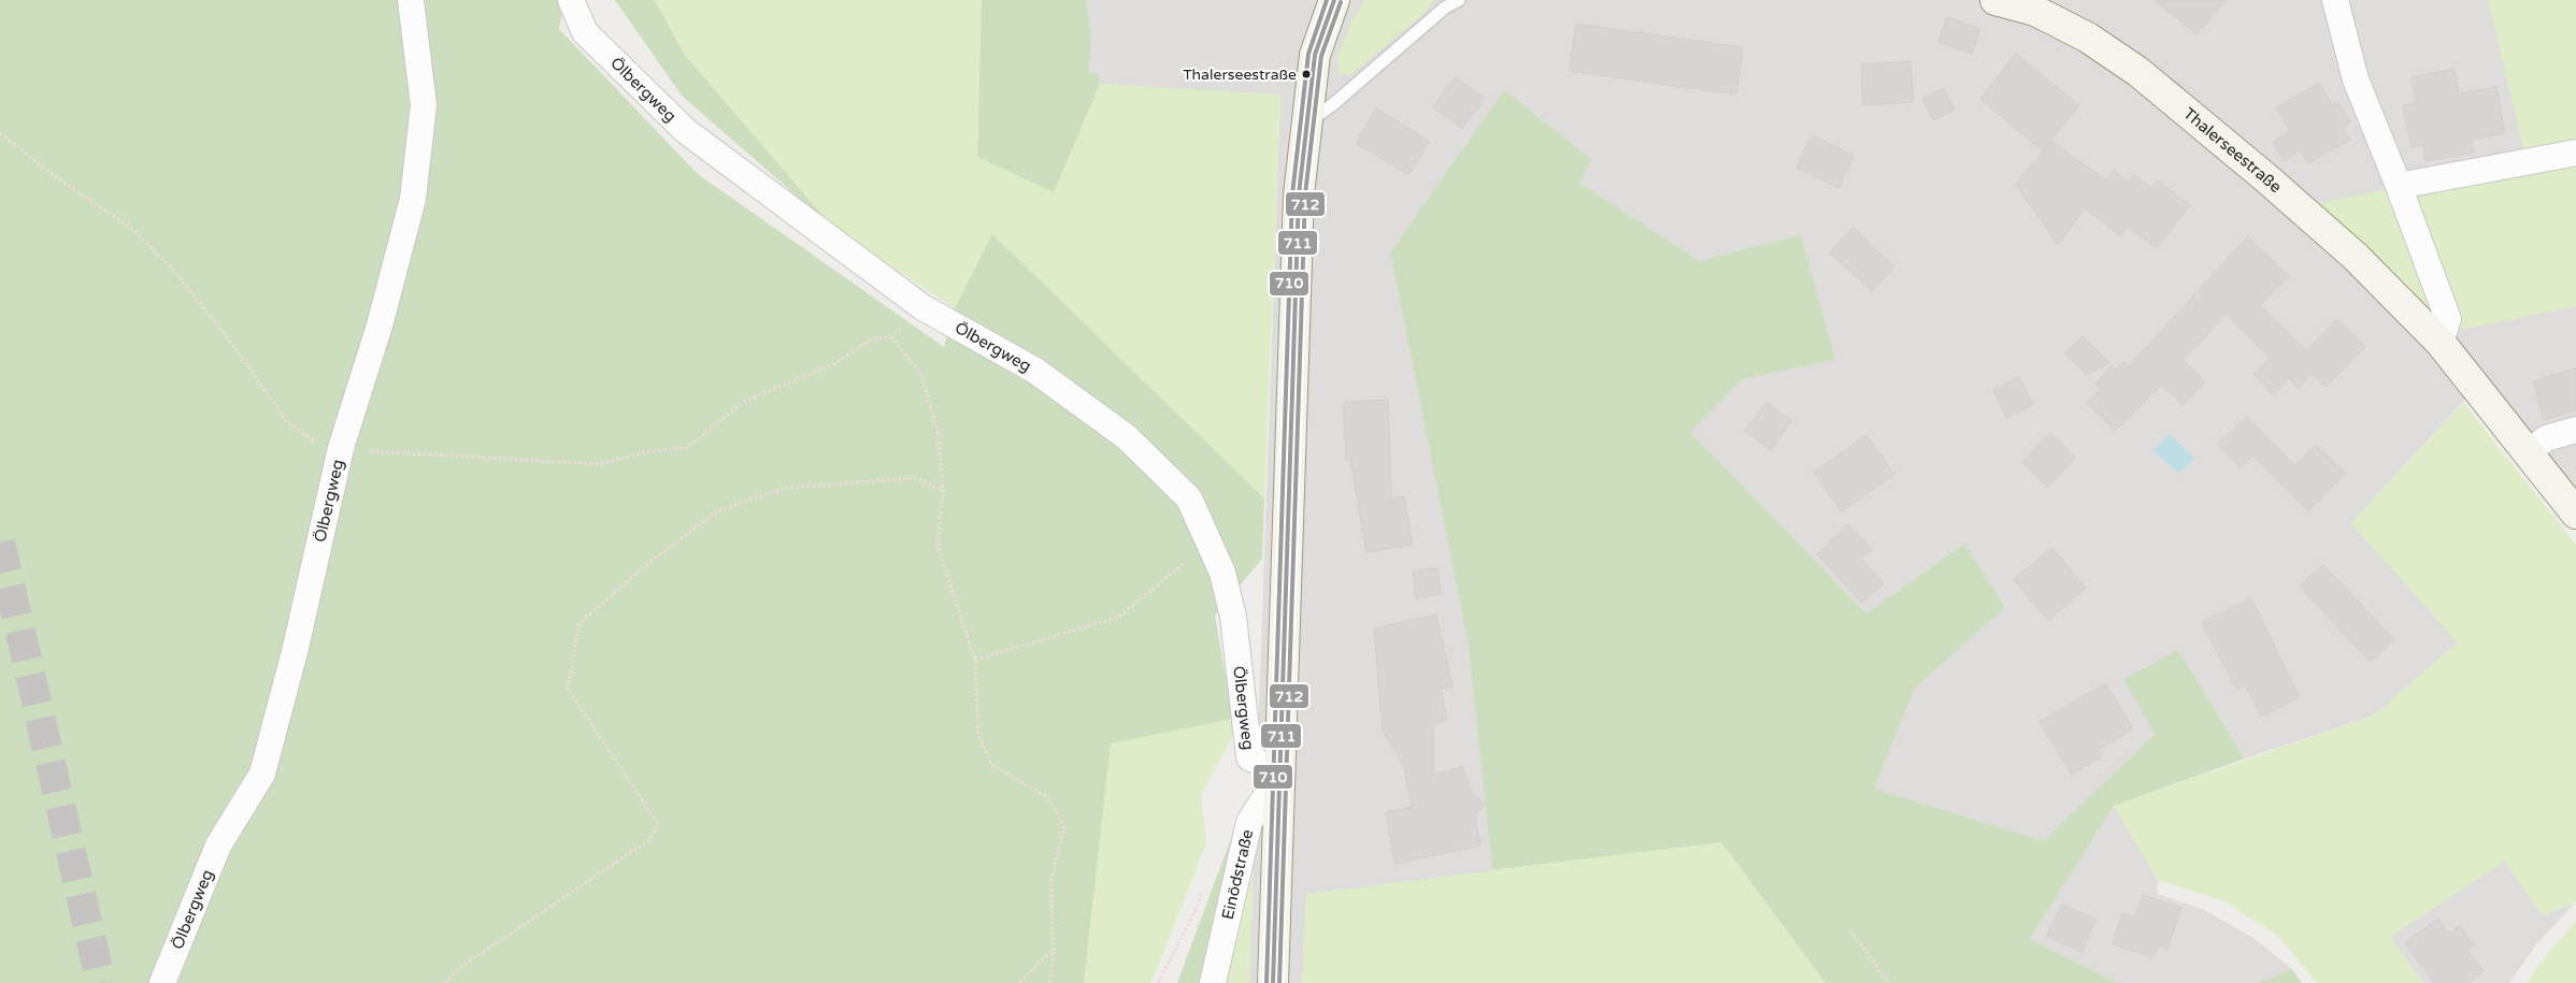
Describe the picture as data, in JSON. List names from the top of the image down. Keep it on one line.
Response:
{"streets":{"main road":["Thalerseestraße"],"street":["Ölbergweg","Einödstraße"]},"crossings":[["Ölbergweg","Einödstraße"]],"places":["Thalerseestraße"],"lines":["transit line 711","transit line 710","transit line 712"]}
